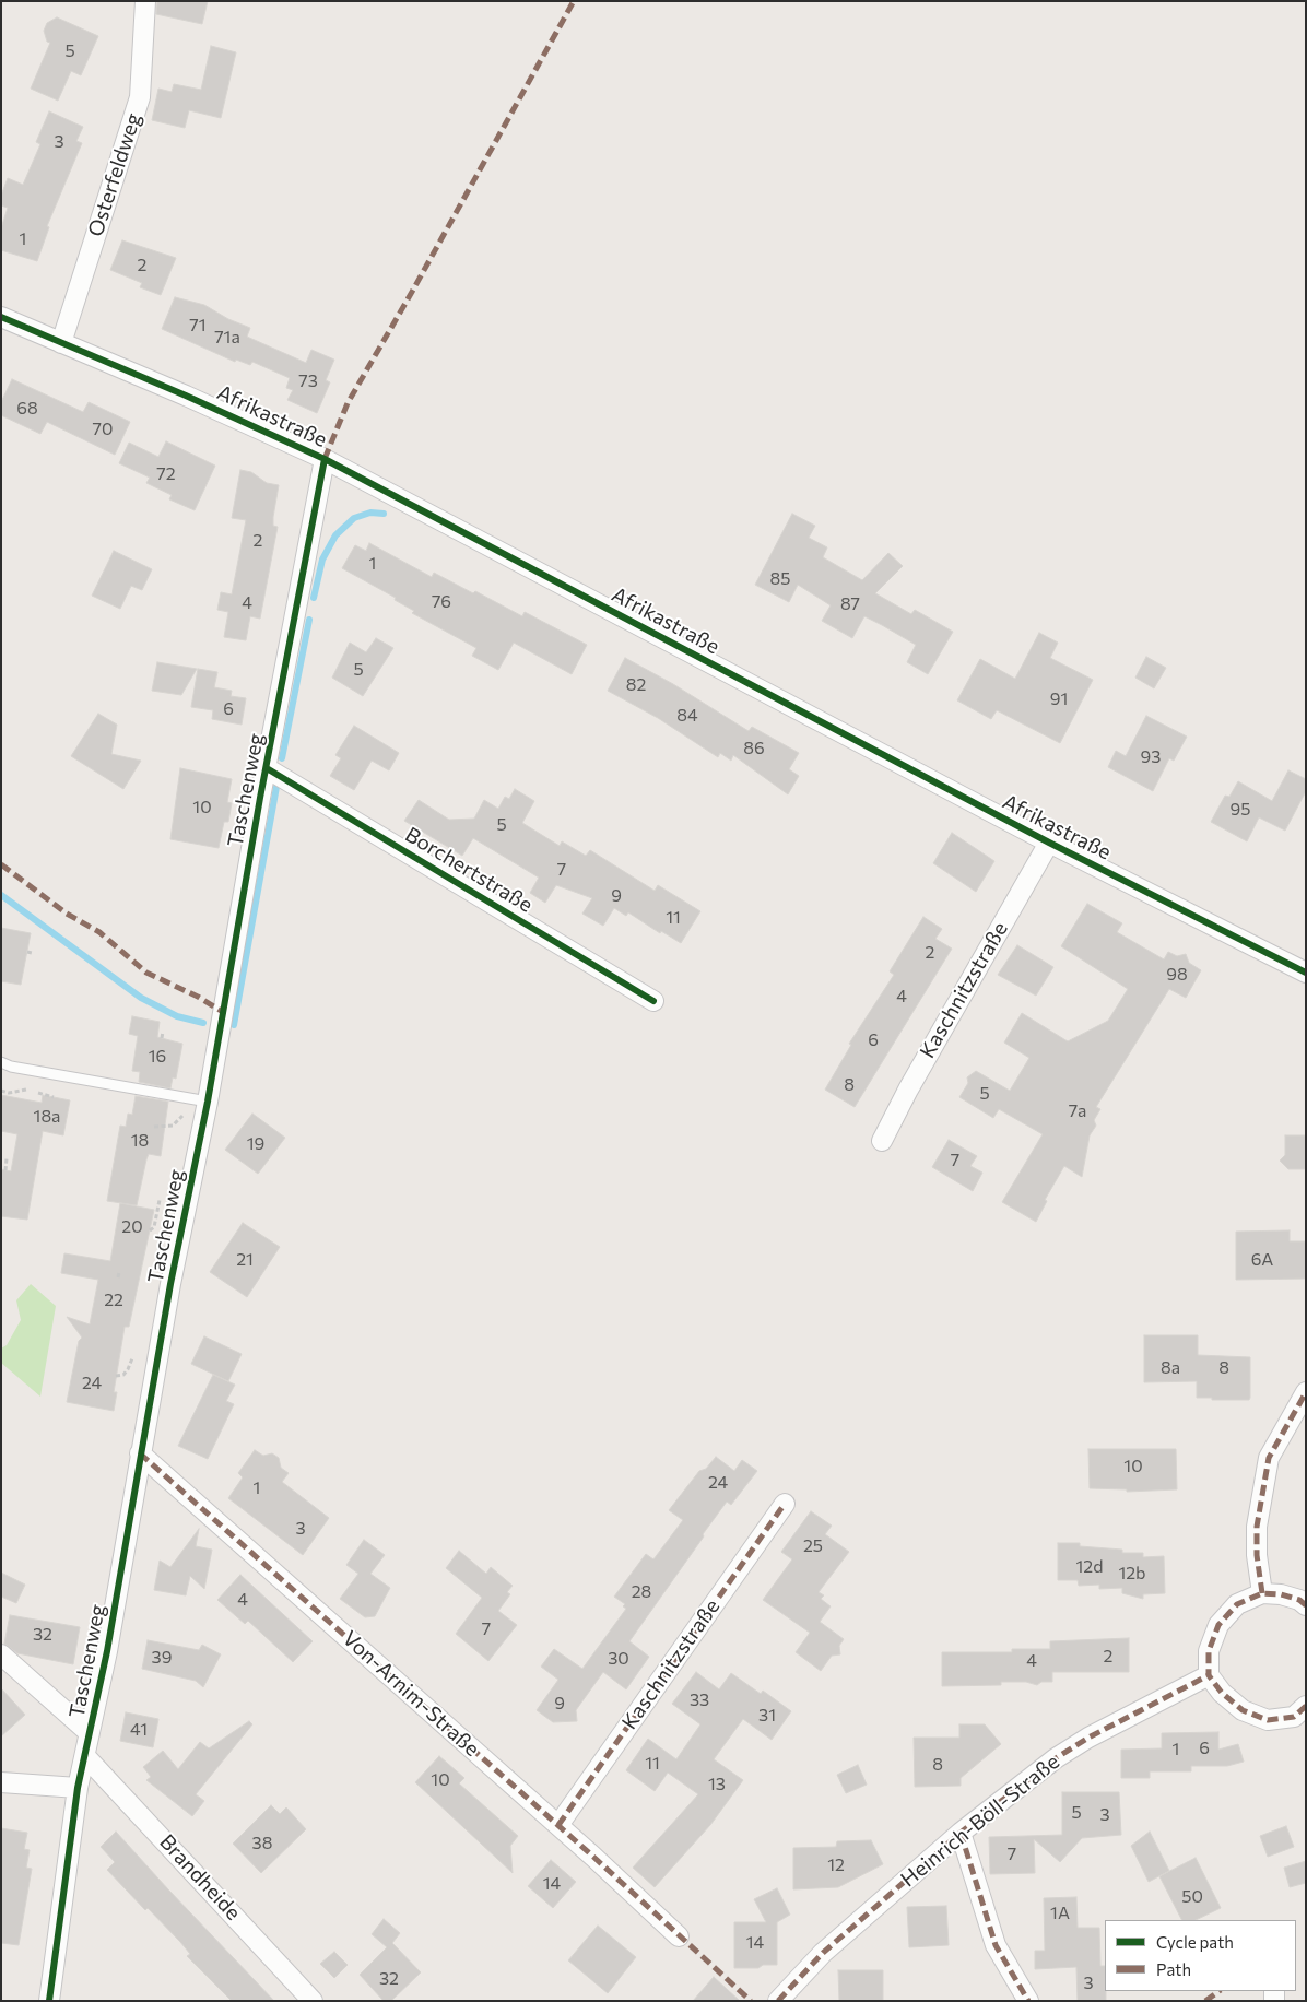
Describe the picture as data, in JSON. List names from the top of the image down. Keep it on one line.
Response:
{"streets":{"street":["Osterfeldweg","Afrikastraße","Taschenweg","Borchertstraße","Kaschnitzstraße","Von-Arnim-Straße","Heinrich-Böll-Straße","Brandheide"]},"crossings":[["Osterfeldweg","Afrikastraße"],["Afrikastraße","Taschenweg"],["Afrikastraße","Kaschnitzstraße"],["Taschenweg","Borchertstraße"],["Taschenweg","Von-Arnim-Straße"],["Taschenweg","Brandheide"],["Kaschnitzstraße","Von-Arnim-Straße"]],"house_numbers":["5","3","1","2","71","71a","73","68","70","72","2","1","85","76","4","87","5","82","91","6","84","86","93","10","95","5","7","9","11","2","98","4","6","16","8","5","7a","18a","18","19","7","20","21","6A","22","8a","8","24","10","24","1","3","25","12d","12b","28","4","7","32","2","39","30","4","33","9","31","41","6","1","11","8","10","13","5","3","38","7","12","14","50","1A","14","32","3"],"legend":["Cycle path","Path"]}
